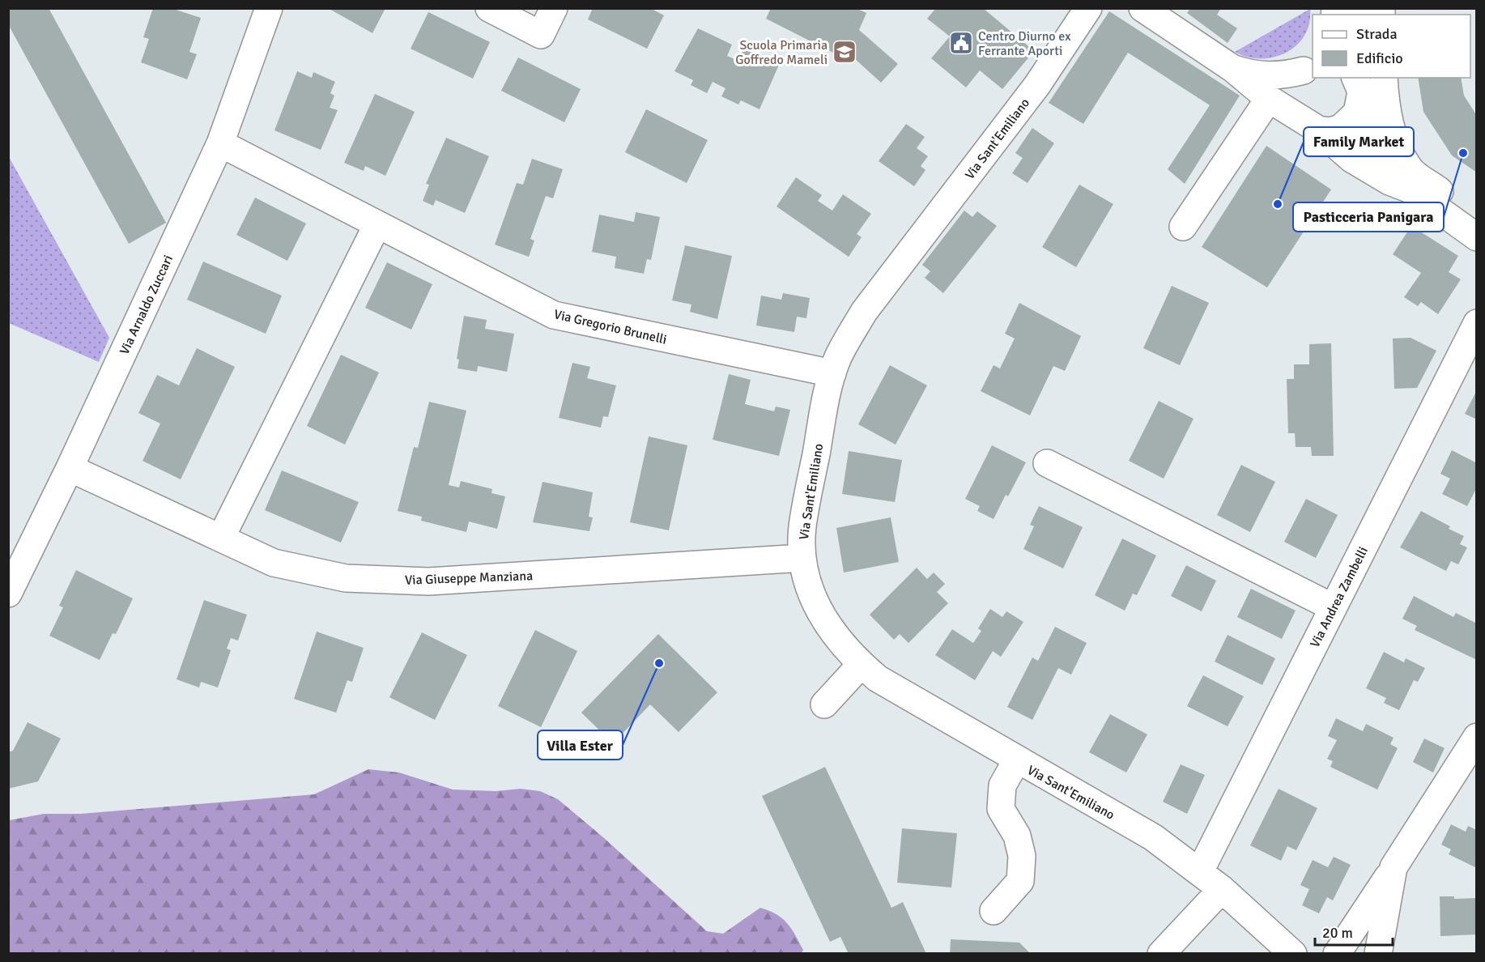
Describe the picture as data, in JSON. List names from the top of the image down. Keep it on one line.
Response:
{"streets":{"street":["Via Sant'Emiliano","Via Arnaldo Zuccari","Via Gregorio Brunelli","Via Giuseppe Manziana","Via Andrea Zambelli"]},"crossings":[["Via Sant'Emiliano","Via Gregorio Brunelli"],["Via Sant'Emiliano","Via Giuseppe Manziana"],["Via Sant'Emiliano","Via Andrea Zambelli"],["Via Arnaldo Zuccari","Via Gregorio Brunelli"],["Via Arnaldo Zuccari","Via Giuseppe Manziana"]],"places":{"public building":["Centro Diurno ex Ferrante Aporti"],"school or university":["Scuola Primaria Goffredo Mameli"],"other":["Pasticceria Panigara","Family Market","Villa Ester"]},"legend":["Strada","Edificio"],"scale_bar":"20 m"}
